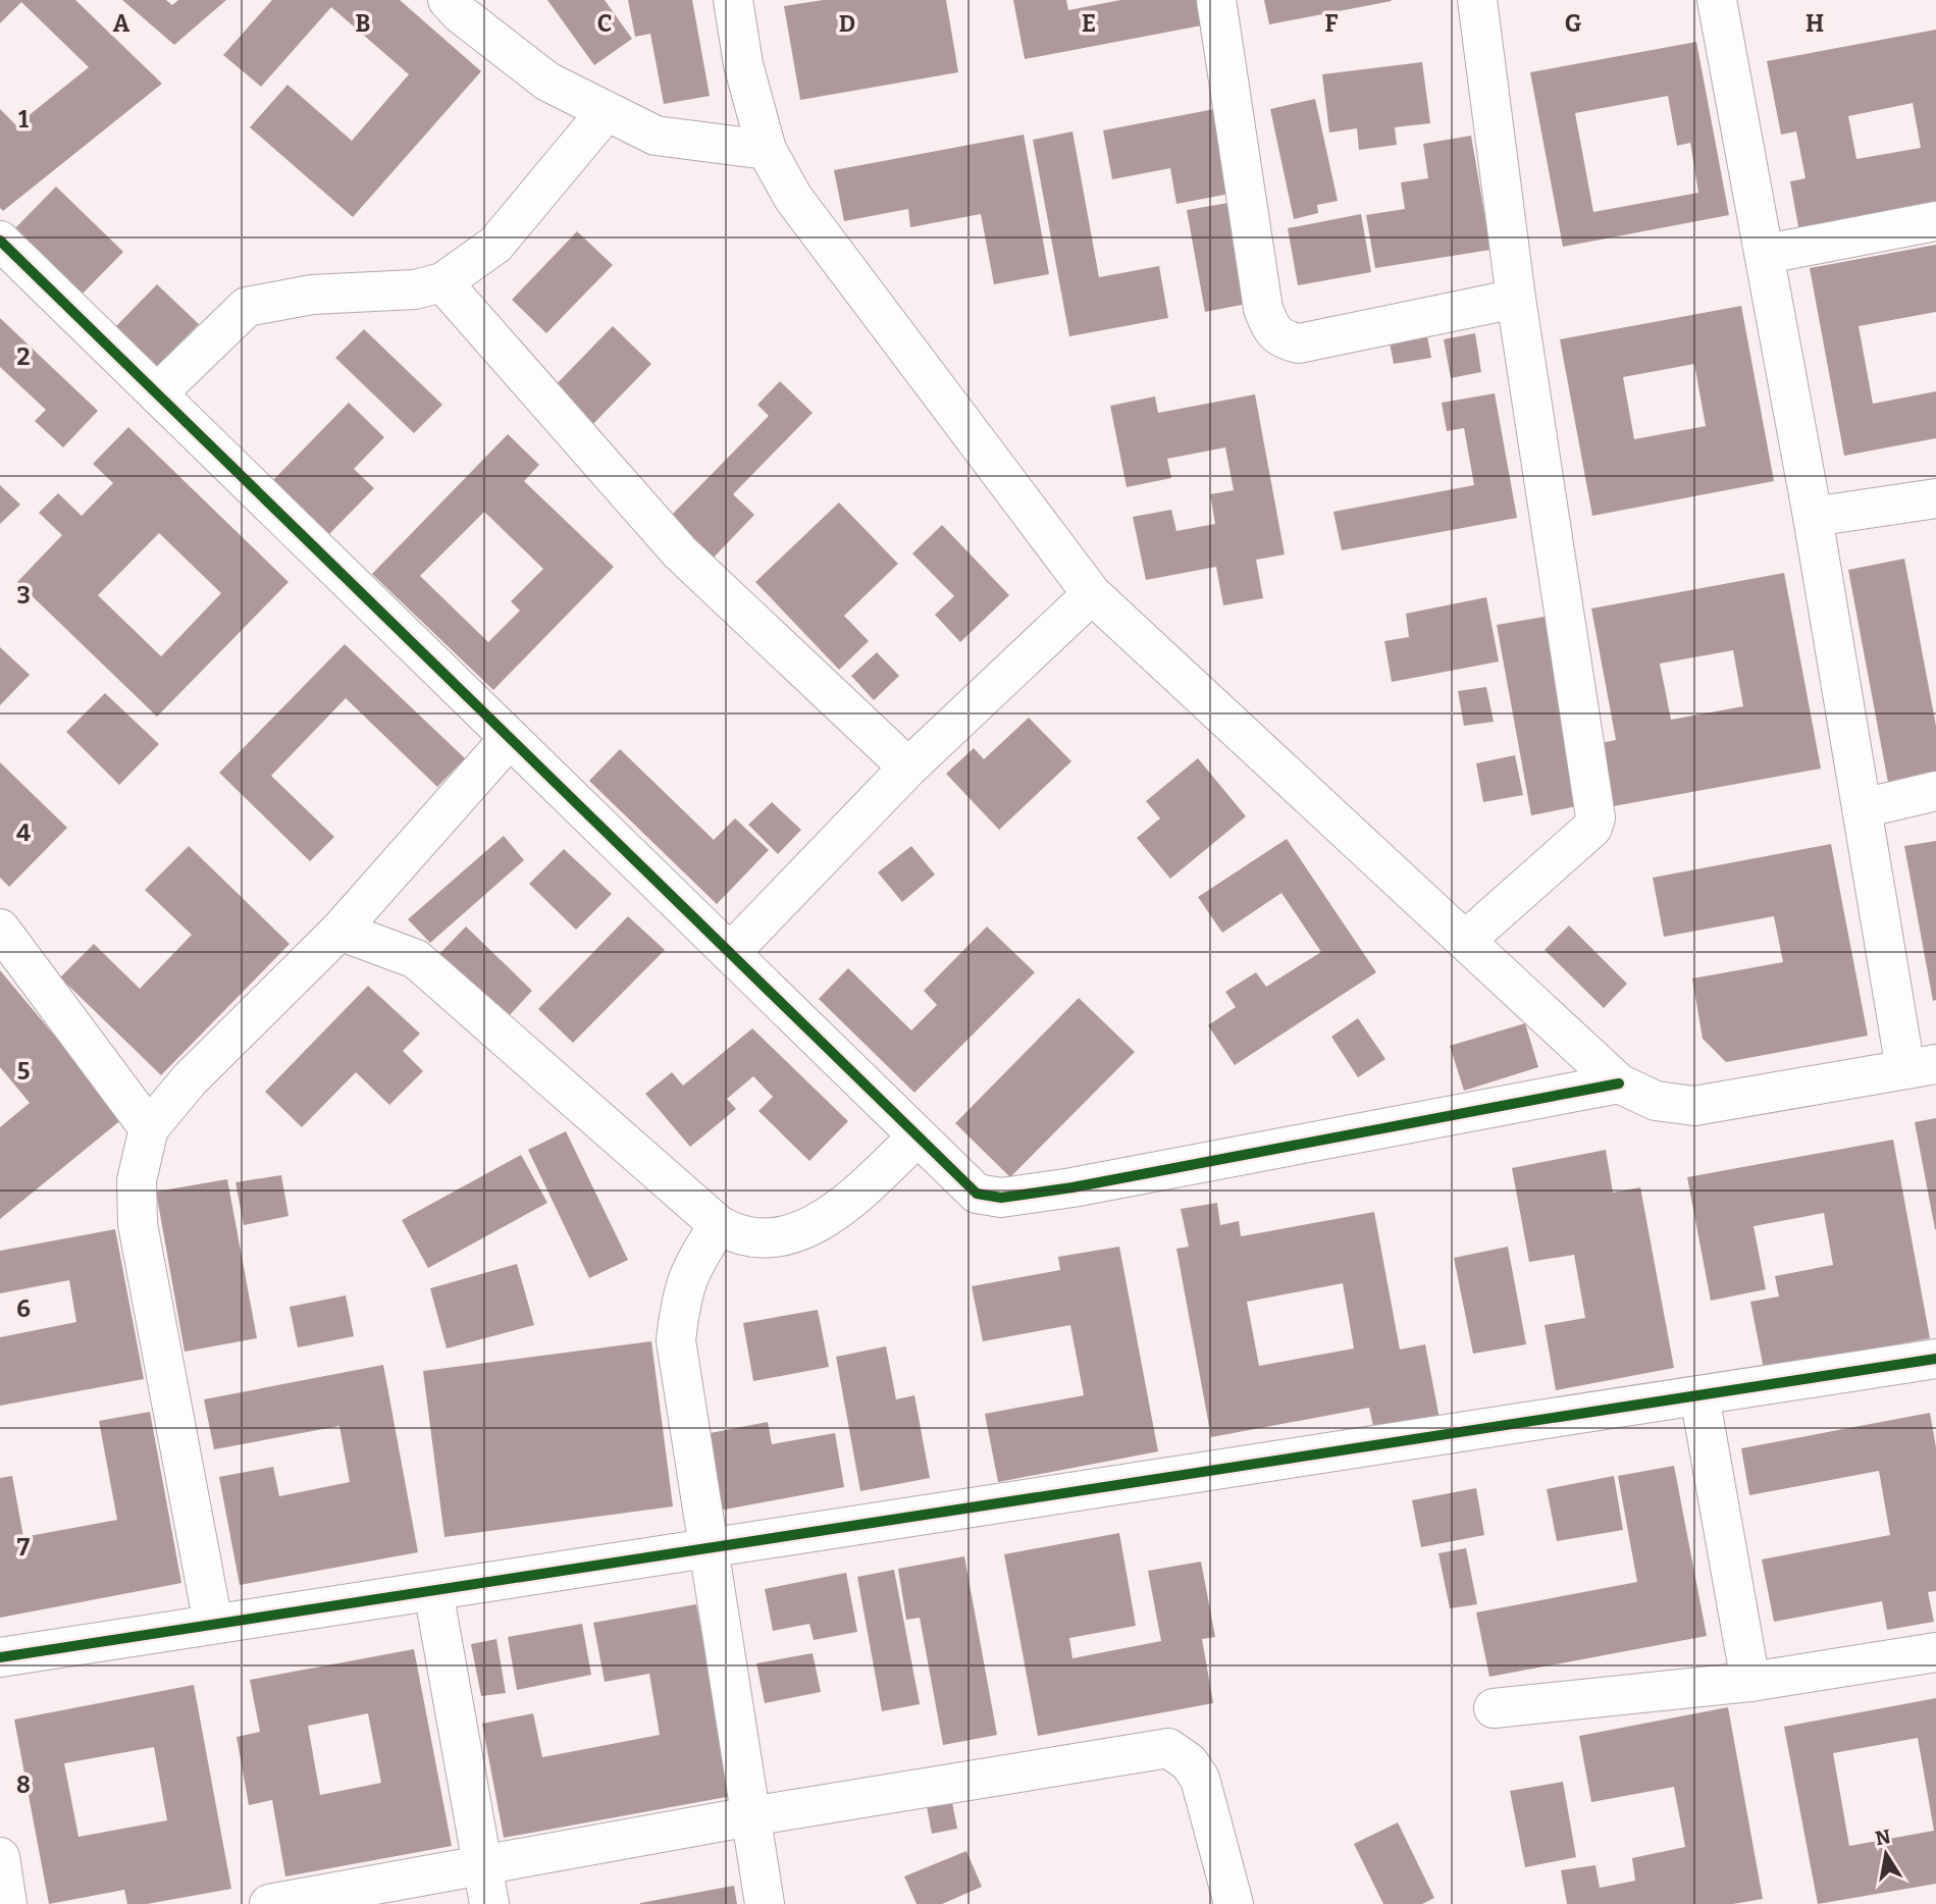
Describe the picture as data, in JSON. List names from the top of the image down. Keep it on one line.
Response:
{"north":"top","grid":{"columns":["A","B","C","D","E","F","G","H"],"rows":["1","2","3","4","5","6","7","8"]}}
